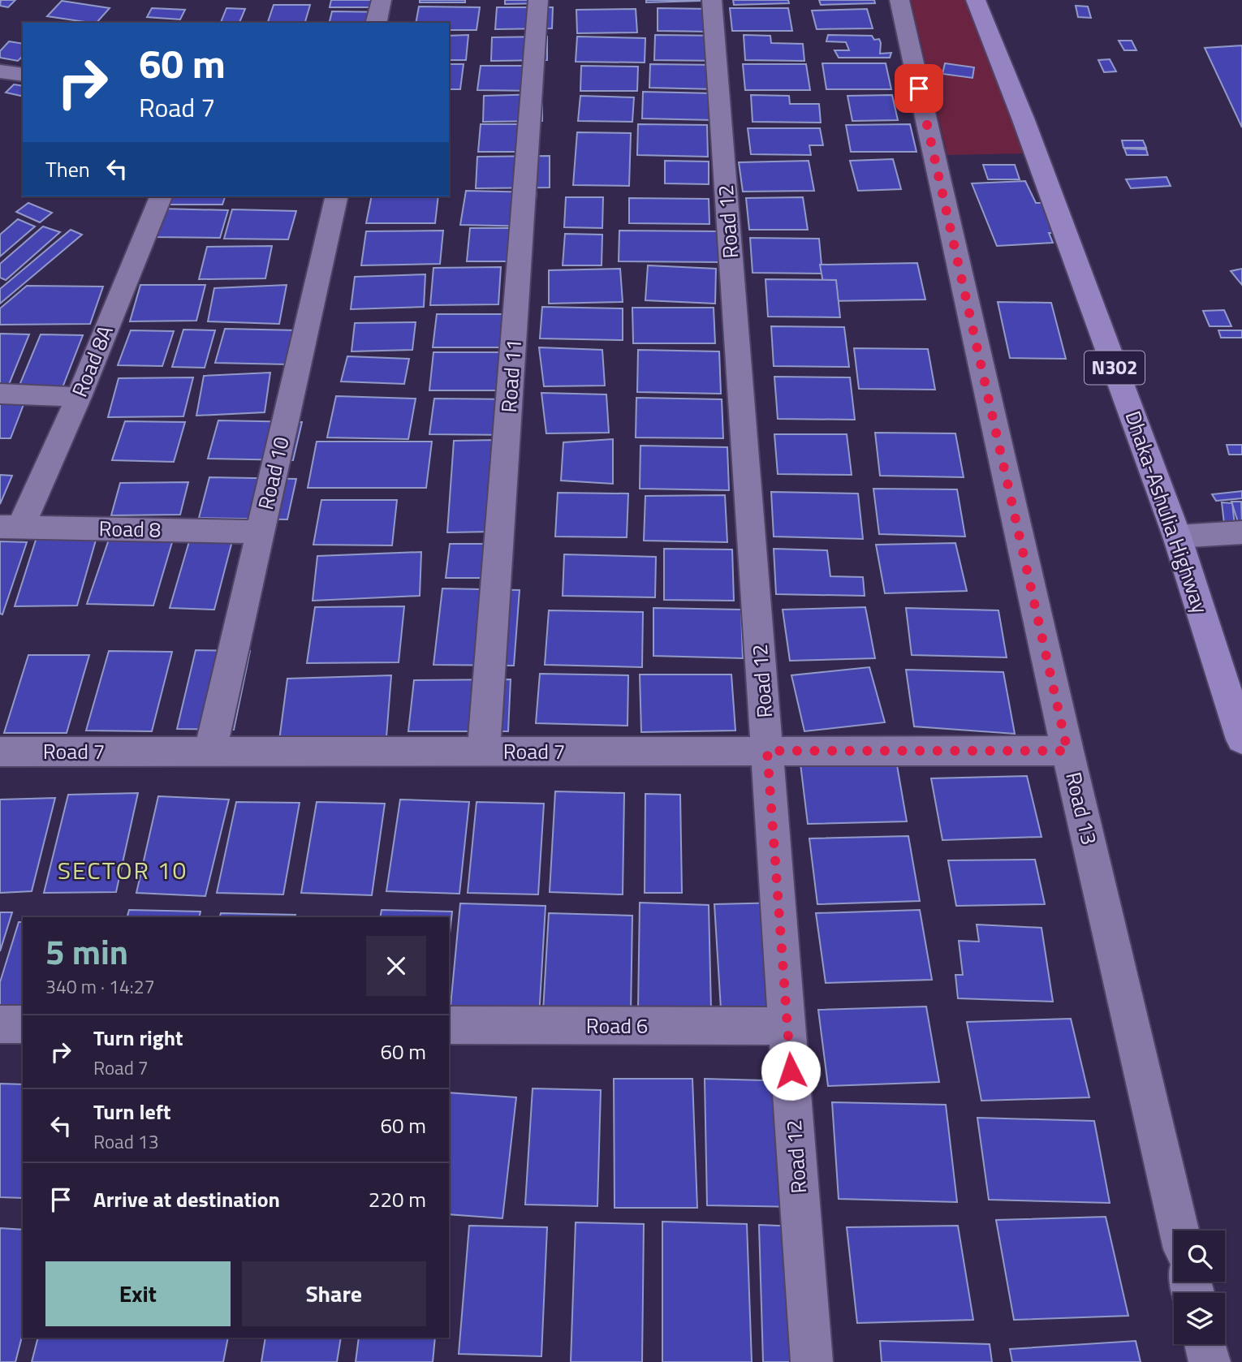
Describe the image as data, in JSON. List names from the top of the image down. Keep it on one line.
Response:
{"streets":{"highway":["N302","Dhaka-Ashulia Highway"],"street":["Road 12","Road 8A","Road 11","Road 10","Road 8","Road 7","Road 13","Road 6"]},"crossings":[["Road 12","Road 7"],["Road 12","Road 6"],["Road 8A","Road 8"],["Road 11","Road 7"],["Road 10","Road 8"],["Road 10","Road 7"],["Road 7","Road 13"]],"districts":["SECTOR 10"],"page":{"turn":["60 m","Road 7"],"then":"Then","heading":["5 min","340 m · 14:27"],"list":[{"name":"Turn right","note":"Road 7","value":"60 m"},{"name":"Turn left","note":"Road 13","value":"60 m"},{"name":"Arrive at destination","value":"220 m"}],"buttons":["Exit","Share"]}}
